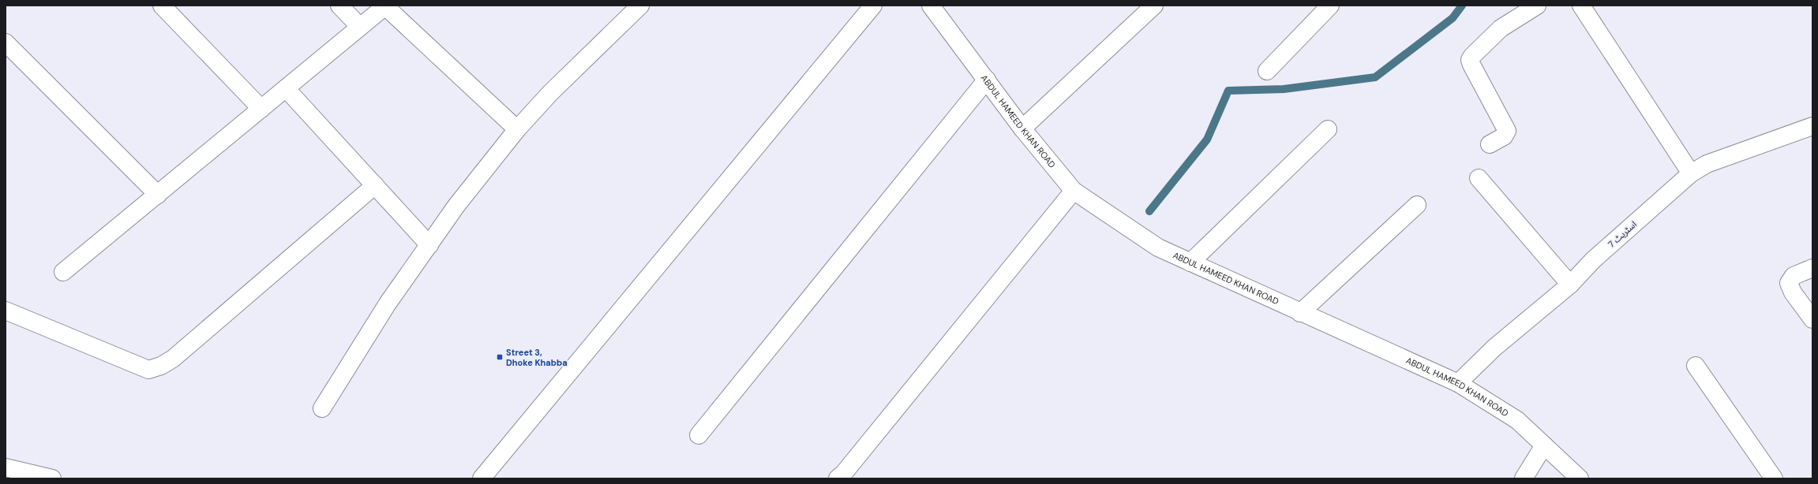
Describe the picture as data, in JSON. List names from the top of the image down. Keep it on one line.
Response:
{"streets":{"street":["ABDUL HAMEED KHAN ROAD","اسٹریٹ 7"]},"crossings":[["ABDUL HAMEED KHAN ROAD","اسٹریٹ 7"]],"places":{"transit":["Street 3, Dhoke Khabba"]}}
